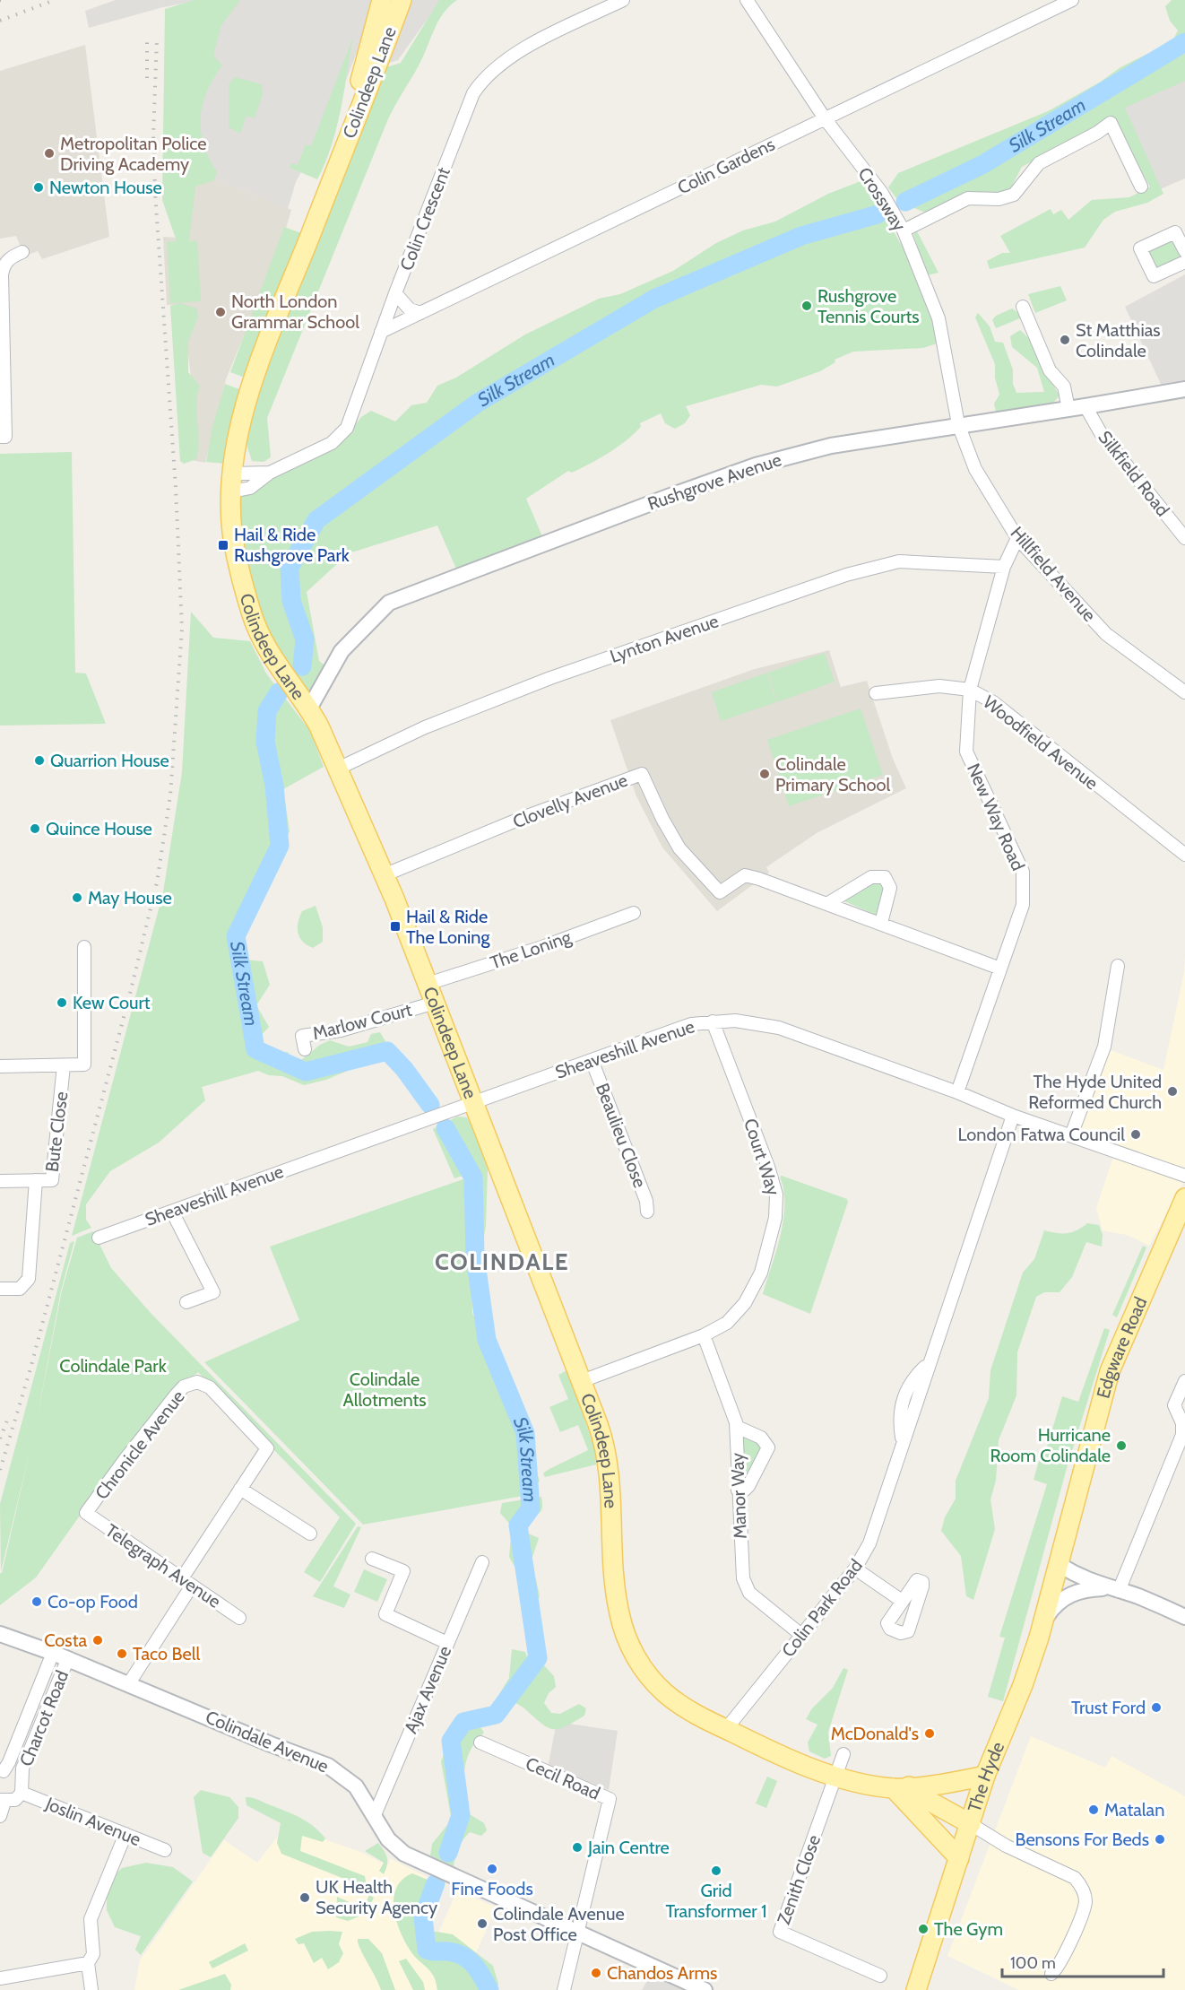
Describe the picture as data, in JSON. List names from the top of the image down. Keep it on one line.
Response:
{"streets":{"main road":["Colindeep Lane","Edgware Road","The Hyde"],"street":["Colin Gardens","Crossway","Colin Crescent","Silkfield Road","Rushgrove Avenue","Hillfield Avenue","Lynton Avenue","Woodfield Avenue","Clovelly Avenue","New Way Road","The Loning","Marlow Court","Sheaveshill Avenue","Bute Close","Beaulieu Close","Court Way","Chronicle Avenue","Manor Way","Telegraph Avenue","Colin Park Road","Ajax Avenue","Charcot Road","Colindale Avenue","Cecil Road","Joslin Avenue","Zenith Close"]},"crossings":[["Colindeep Lane","Colin Crescent"],["Colindeep Lane","Rushgrove Avenue"],["Colindeep Lane","Lynton Avenue"],["Colindeep Lane","Clovelly Avenue"],["Colindeep Lane","The Loning"],["Colindeep Lane","Marlow Court"],["Colindeep Lane","Sheaveshill Avenue"],["Colindeep Lane","Court Way"],["Colindeep Lane","Colin Park Road"],["Colindeep Lane","The Hyde"],["Colindeep Lane","Zenith Close"],["Colin Gardens","Crossway"],["Colin Gardens","Colin Crescent"],["Crossway","Rushgrove Avenue"],["Crossway","Hillfield Avenue"],["Silkfield Road","Rushgrove Avenue"],["Rushgrove Avenue","Hillfield Avenue"],["Hillfield Avenue","New Way Road"],["Lynton Avenue","New Way Road"],["Woodfield Avenue","New Way Road"],["New Way Road","Sheaveshill Avenue"],["Sheaveshill Avenue","Beaulieu Close"],["Sheaveshill Avenue","Court Way"],["Sheaveshill Avenue","Colin Park Road"],["Court Way","Manor Way"],["Edgware Road","The Hyde"],["Chronicle Avenue","Telegraph Avenue"],["Manor Way","Colin Park Road"],["Ajax Avenue","Colindale Avenue"],["Charcot Road","Colindale Avenue"],["Charcot Road","Joslin Avenue"],["Colindale Avenue","Cecil Road"]],"districts":["COLINDALE"],"water":["Silk Stream"],"parks":["Colindale Park","Colindale Allotments"],"places":{"other":["Metropolitan Police Driving Academy","Newton House","Rushgrove Tennis Courts","North London Grammar School","St Matthias Colindale","Quarrion House","Colindale Primary School","Quince House","May House","Kew Court","The Hyde United Reformed Church","London Fatwa Council","Hurricane Room Colindale","Co-op Food","Costa","Taco Bell","Trust Ford","McDonald's","Matalan","Bensons For Beds","Jain Centre","Fine Foods","Grid Transformer 1","UK Health Security Agency","Colindale Avenue Post Office","The Gym","Chandos Arms"],"transit":["Hail & Ride Rushgrove Park","Hail & Ride The Loning"]},"scale_bar":"100 m"}
